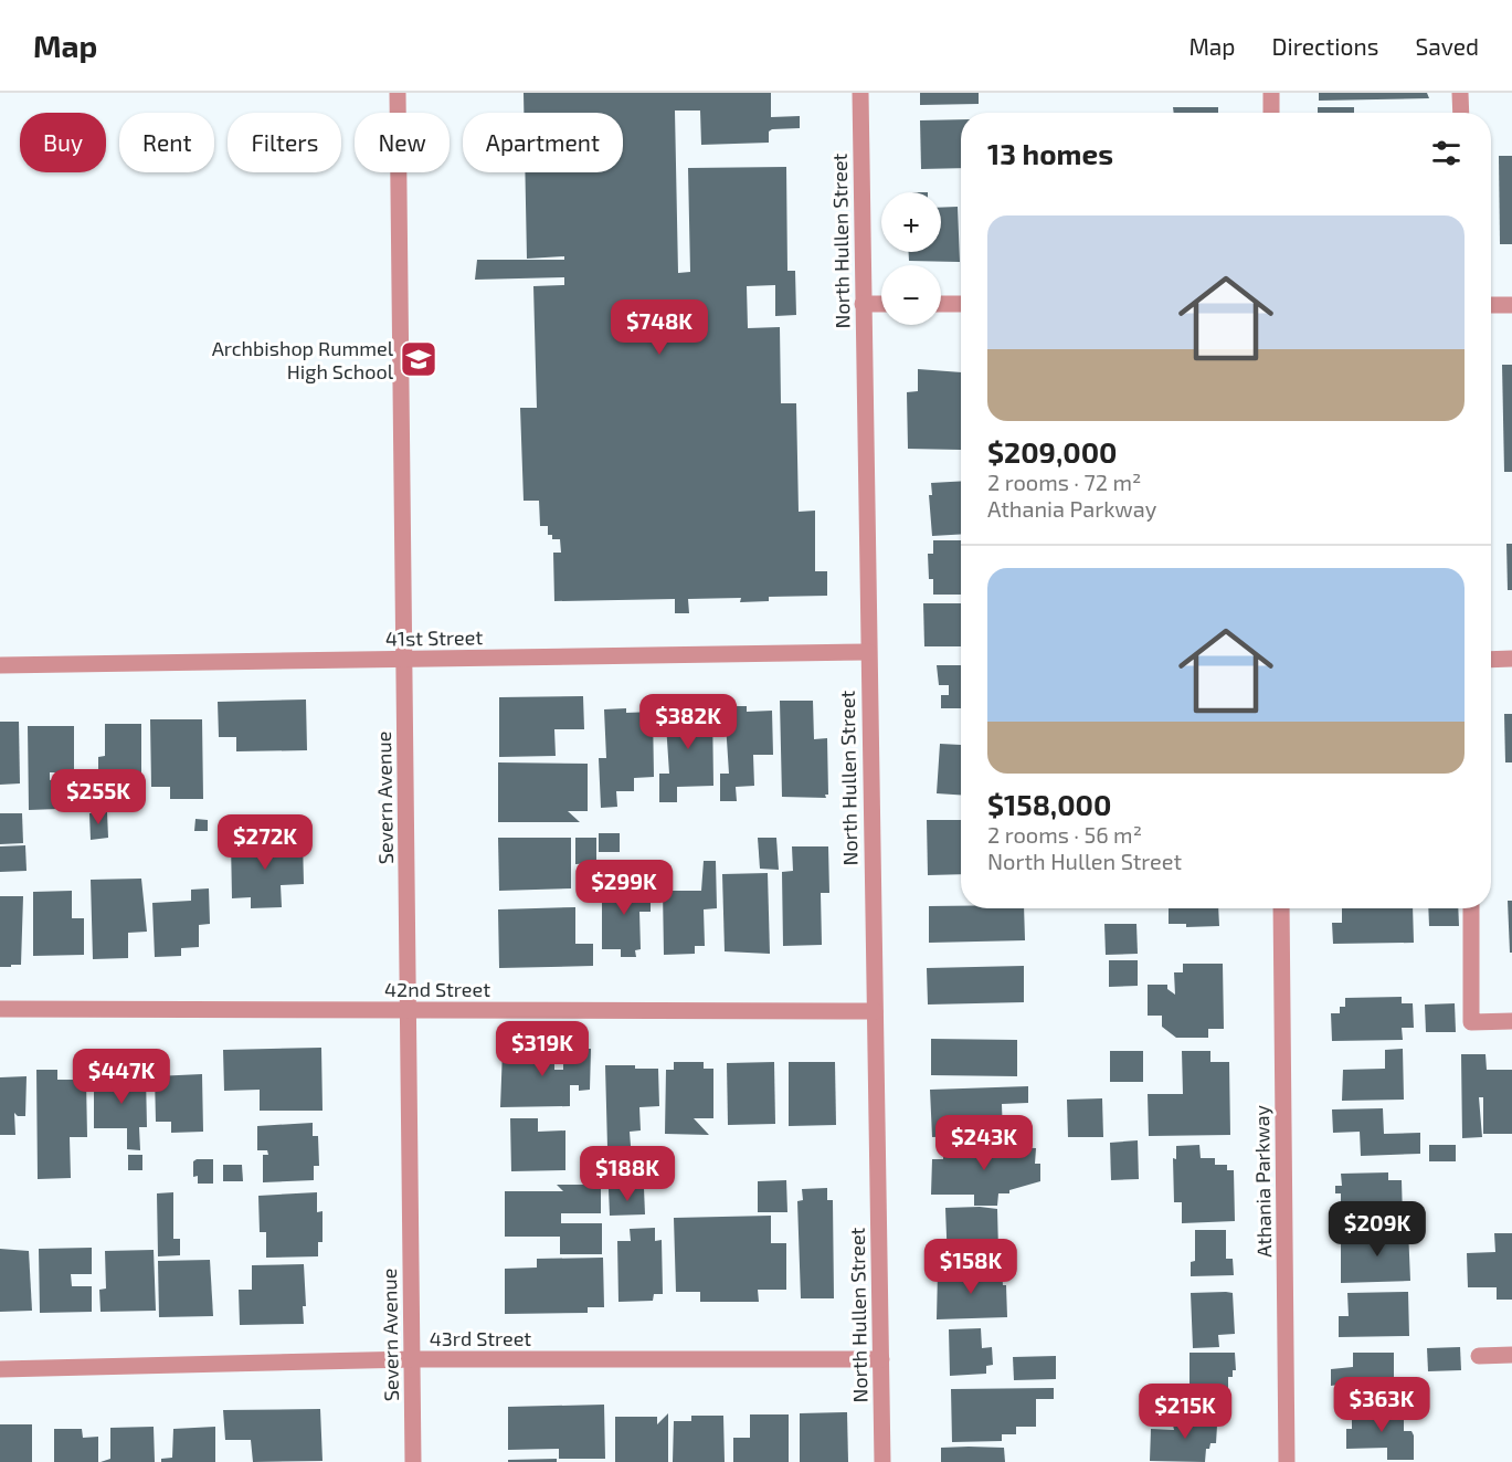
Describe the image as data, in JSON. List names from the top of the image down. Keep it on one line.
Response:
{"streets":{"street":["North Hullen Street","41st Street","Severn Avenue","42nd Street","Athania Parkway","43rd Street"]},"crossings":[["North Hullen Street","41st Street"],["North Hullen Street","42nd Street"],["North Hullen Street","43rd Street"],["41st Street","Severn Avenue"],["Severn Avenue","42nd Street"],["Severn Avenue","43rd Street"]],"places":{"school or university":["Archbishop Rummel High School"]},"page":{"header":"Map","nav":["Map","Directions","Saved"],"chip":["Buy","Rent","Filters","New","Apartment"],"heading":"13 homes","map_buttons":["+","−"],"list":[{"name":"$209,000","note":"2 rooms · 72 m² · Athania Parkway"},{"name":"$158,000","note":"2 rooms · 56 m² · North Hullen Street"}],"price":["$748K","$382K","$255K","$272K","$299K","$319K","$447K","$243K","$188K","$209K","$158K","$363K","$215K"]}}
